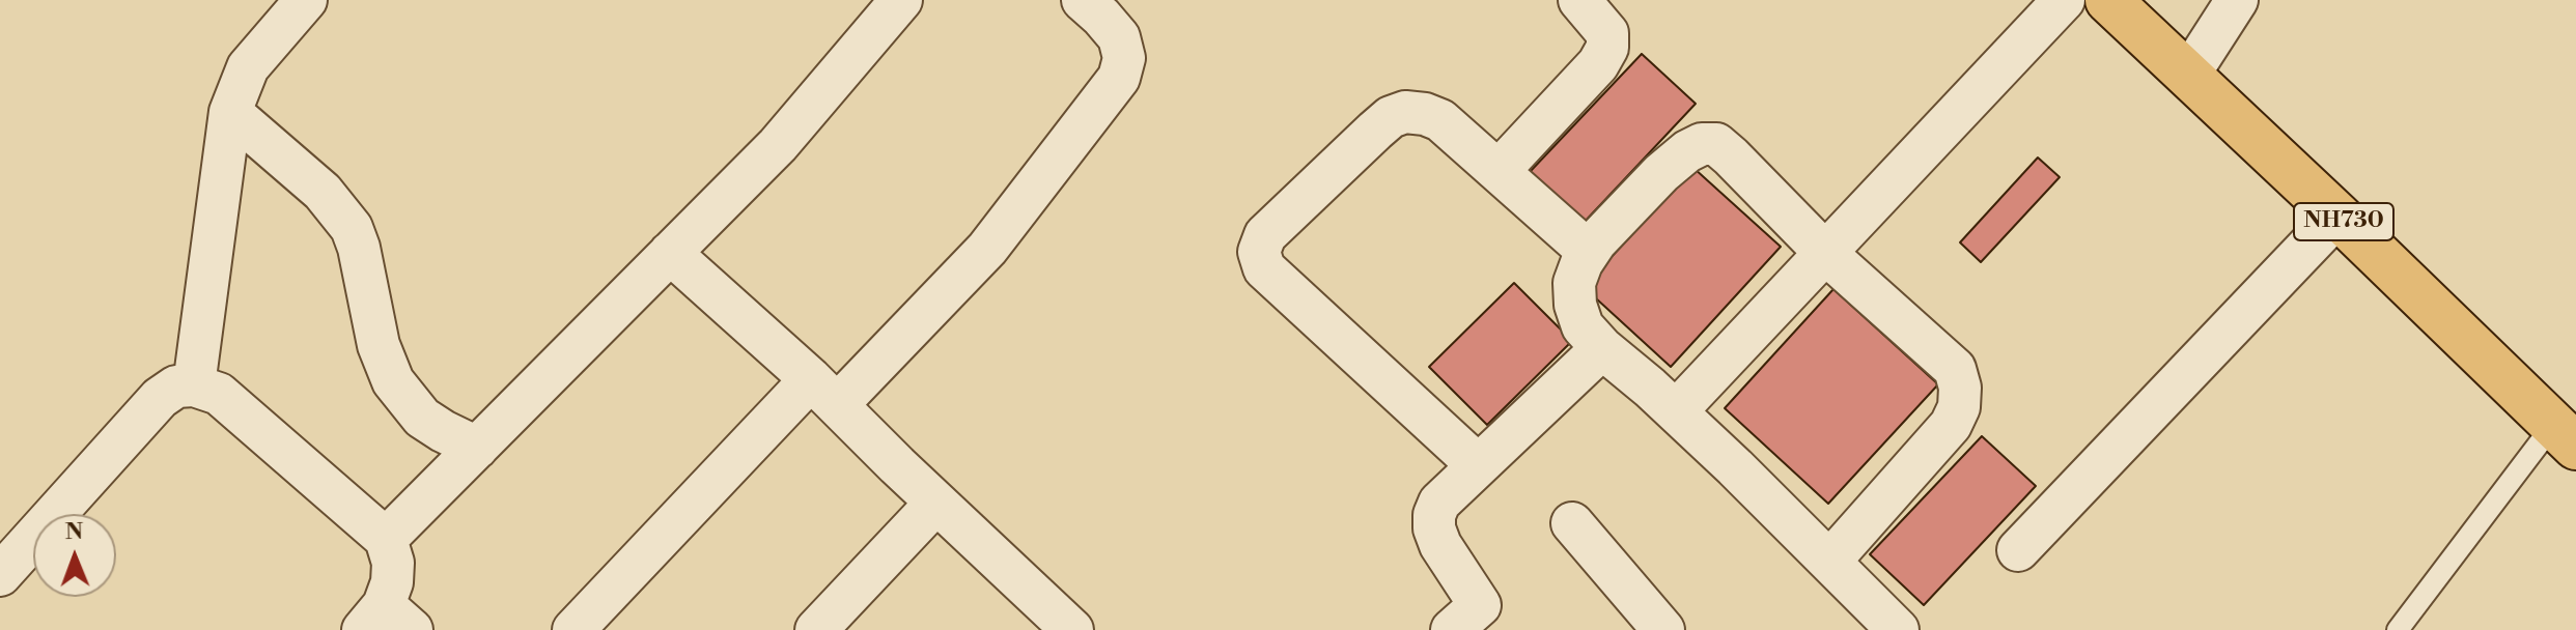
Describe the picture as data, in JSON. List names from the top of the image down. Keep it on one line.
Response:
{"streets":{"highway":["NH730"]},"north":"top"}
